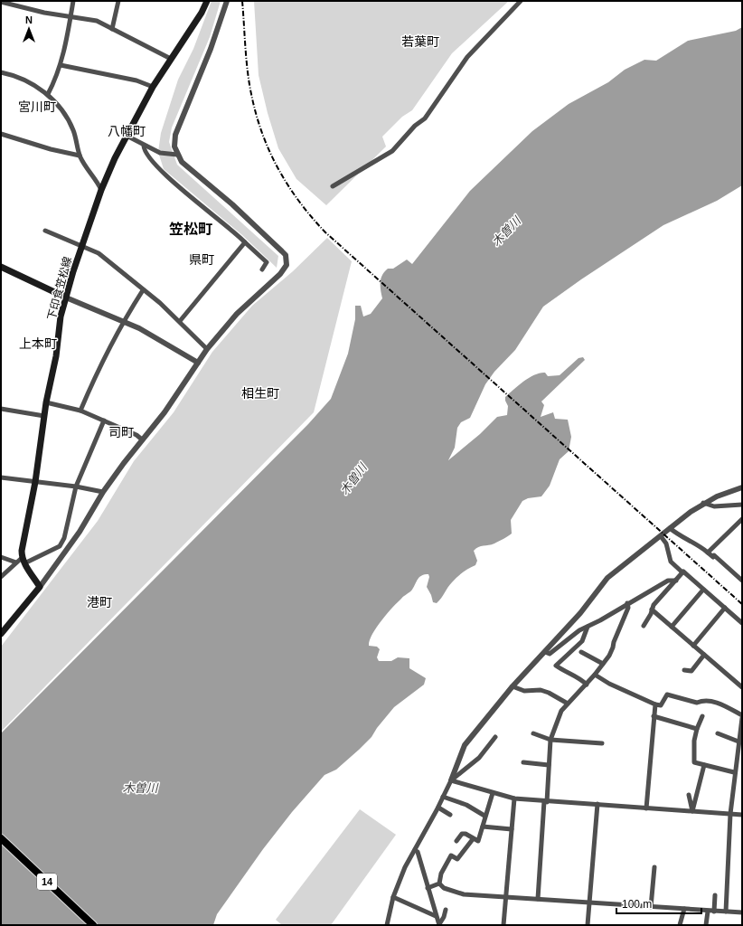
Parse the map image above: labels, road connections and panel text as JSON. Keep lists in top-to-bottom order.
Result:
{
  "streets": {
    "main road": ["下印食笠松線", "14"]
  },
  "districts": [
    "若葉町",
    "宮川町",
    "八幡町",
    "笠松町",
    "県町",
    "上本町",
    "相生町",
    "司町",
    "港町"
  ],
  "water": ["木曽川"],
  "scale_bar": "100 m",
  "north": "top"
}
